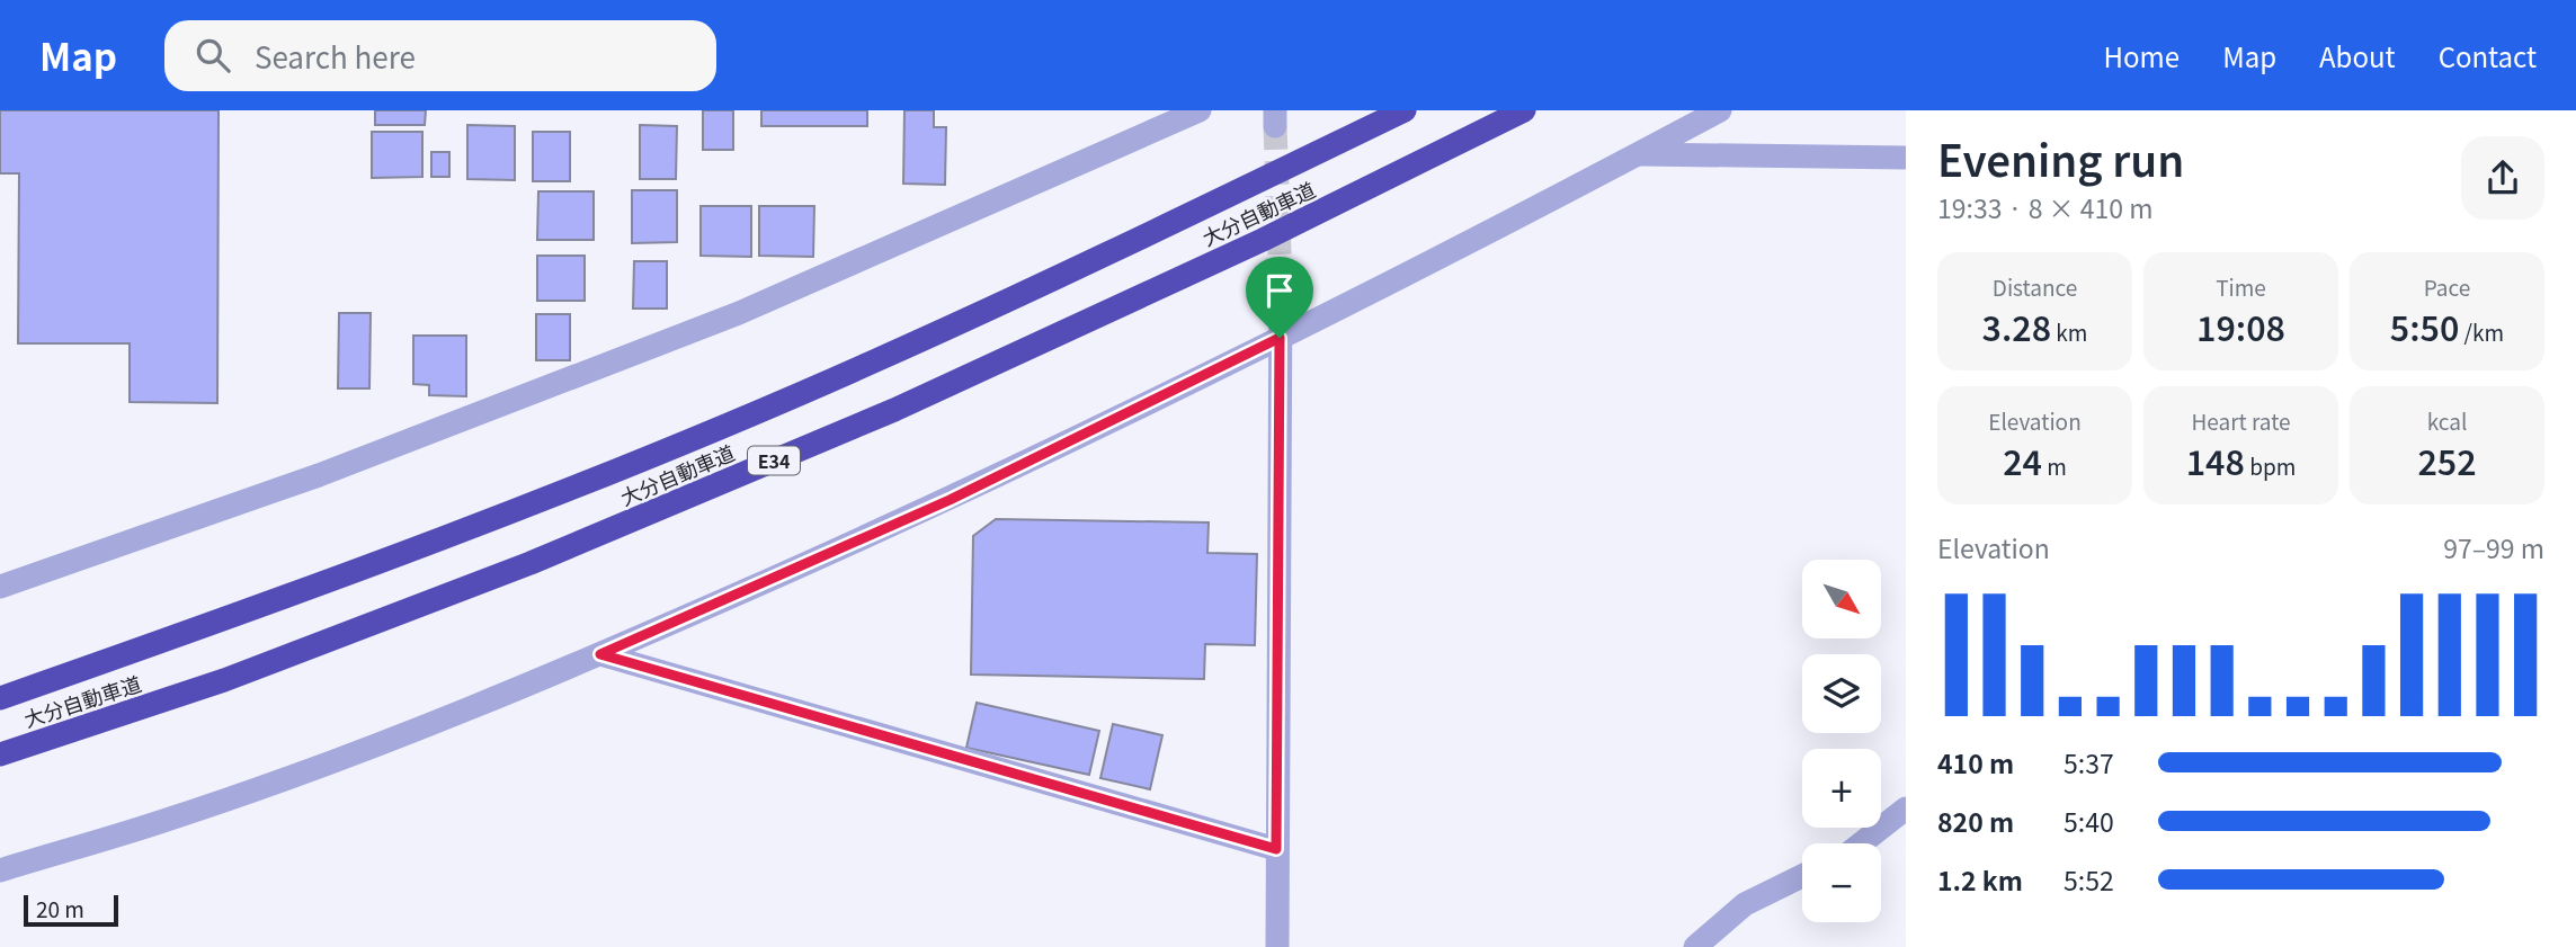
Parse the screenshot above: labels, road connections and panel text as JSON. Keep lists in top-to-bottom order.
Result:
{
  "streets": {
    "highway": ["大分自動車道", "E34"]
  },
  "scale_bar": "20 m",
  "north": "bottom right",
  "page": {
    "header": "Map",
    "search": "Search here",
    "nav": [
      "Home",
      "Map",
      "About",
      "Contact"
    ],
    "heading": ["Evening run", "19:33 · 8 × 410 m"],
    "stats": [
      ["Distance", "3.28 km"],
      ["Time", "19:08"],
      ["Pace", "5:50 /km"],
      ["Elevation", "24 m"],
      ["Heart rate", "148 bpm"],
      ["kcal", "252"]
    ],
    "chart": ["Elevation", "97–99 m"],
    "map_buttons": ["+", "−"],
    "list": [
      {
        "name": "410 m",
        "note": "5:37"
      },
      {
        "name": "820 m",
        "note": "5:40"
      },
      {
        "name": "1.2 km",
        "note": "5:52"
      }
    ],
    "scale": "20 m"
  }
}
